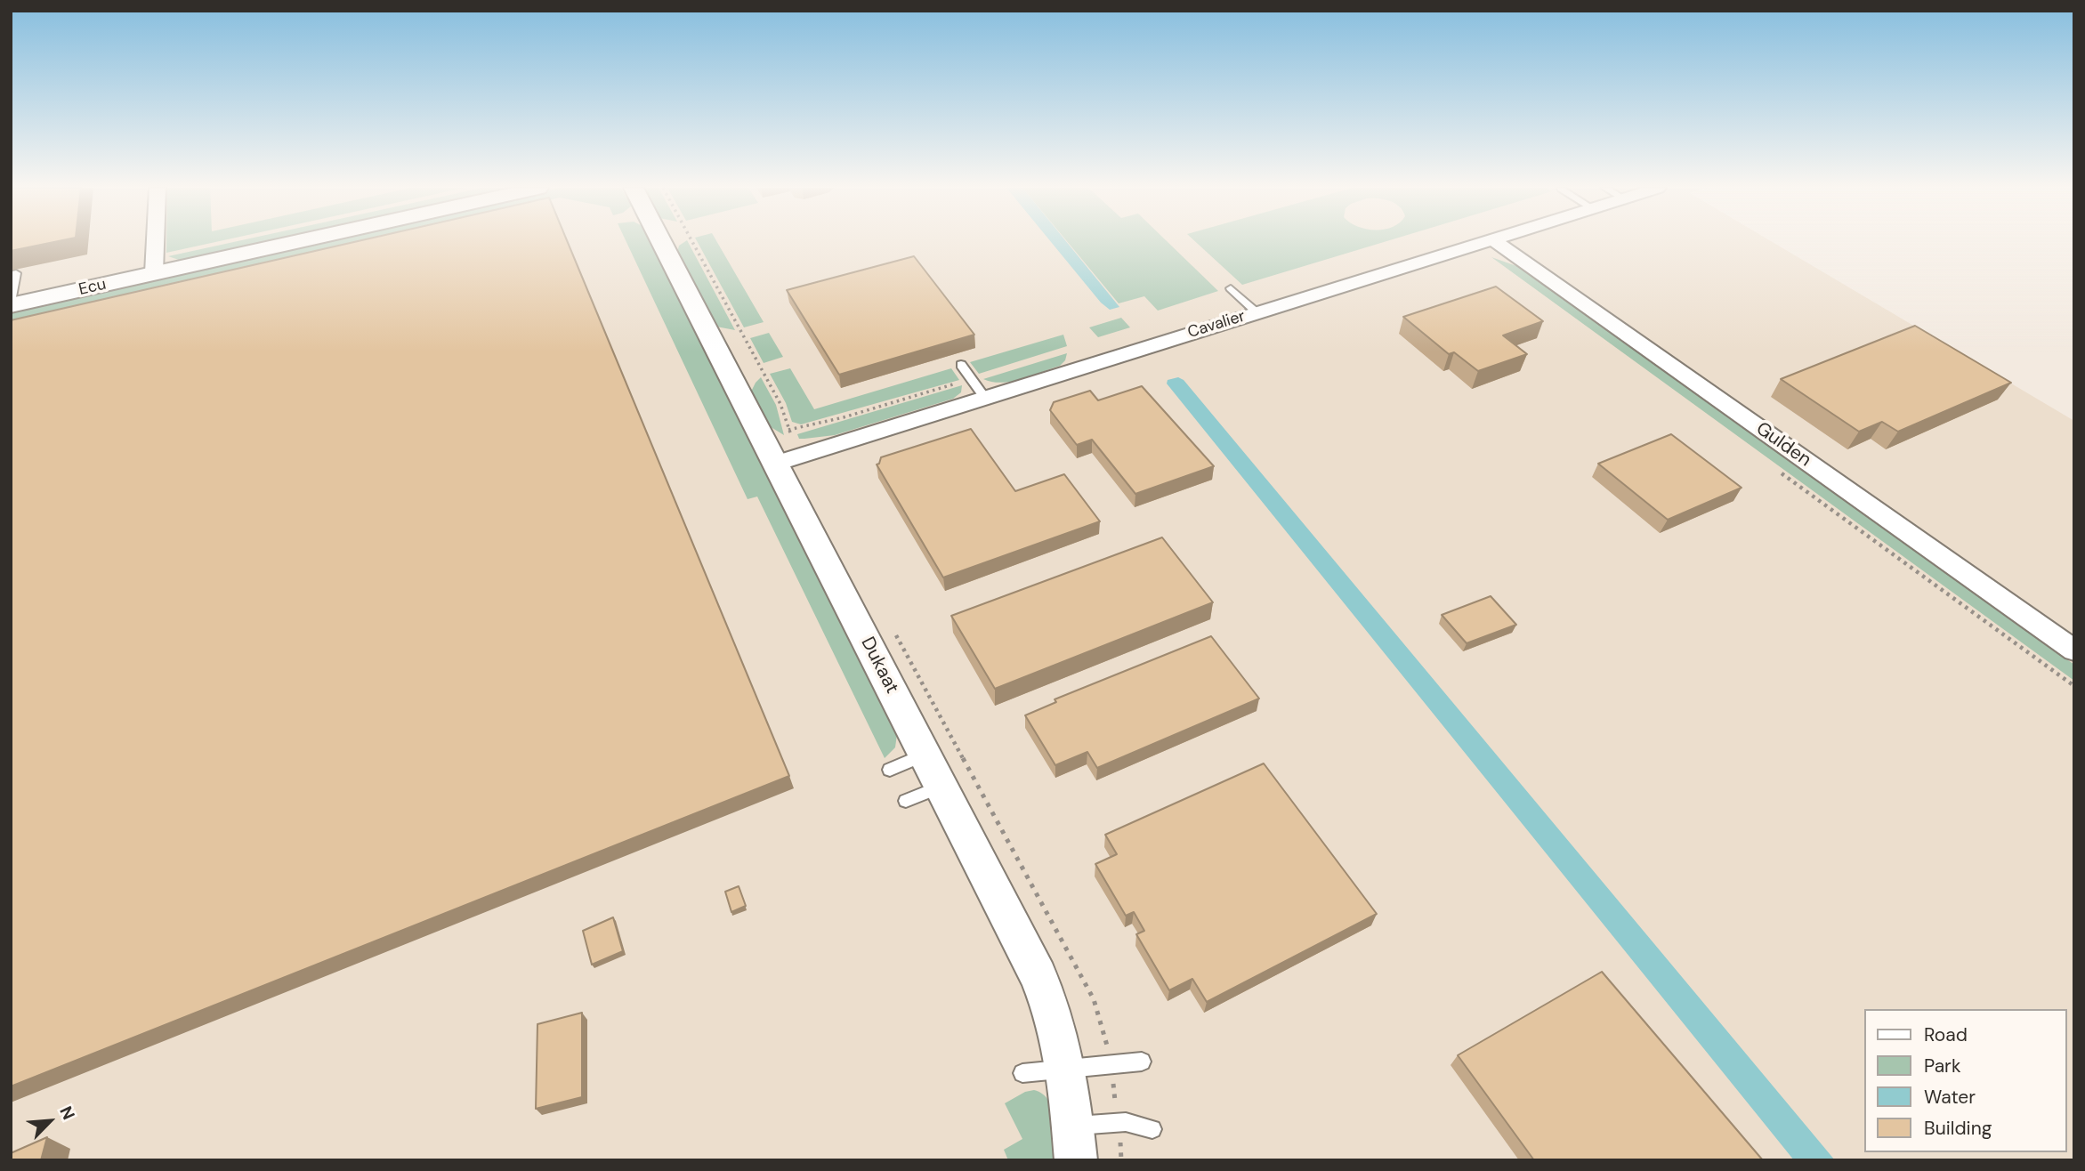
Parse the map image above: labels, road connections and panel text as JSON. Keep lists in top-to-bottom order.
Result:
{
  "streets": {
    "street": [
      "Ecu",
      "Cavalier",
      "Gulden",
      "Dukaat"
    ]
  },
  "crossings": [
    ["Cavalier", "Dukaat"]
  ],
  "legend": [
    "Road",
    "Park",
    "Water",
    "Building"
  ],
  "north": "top right"
}
